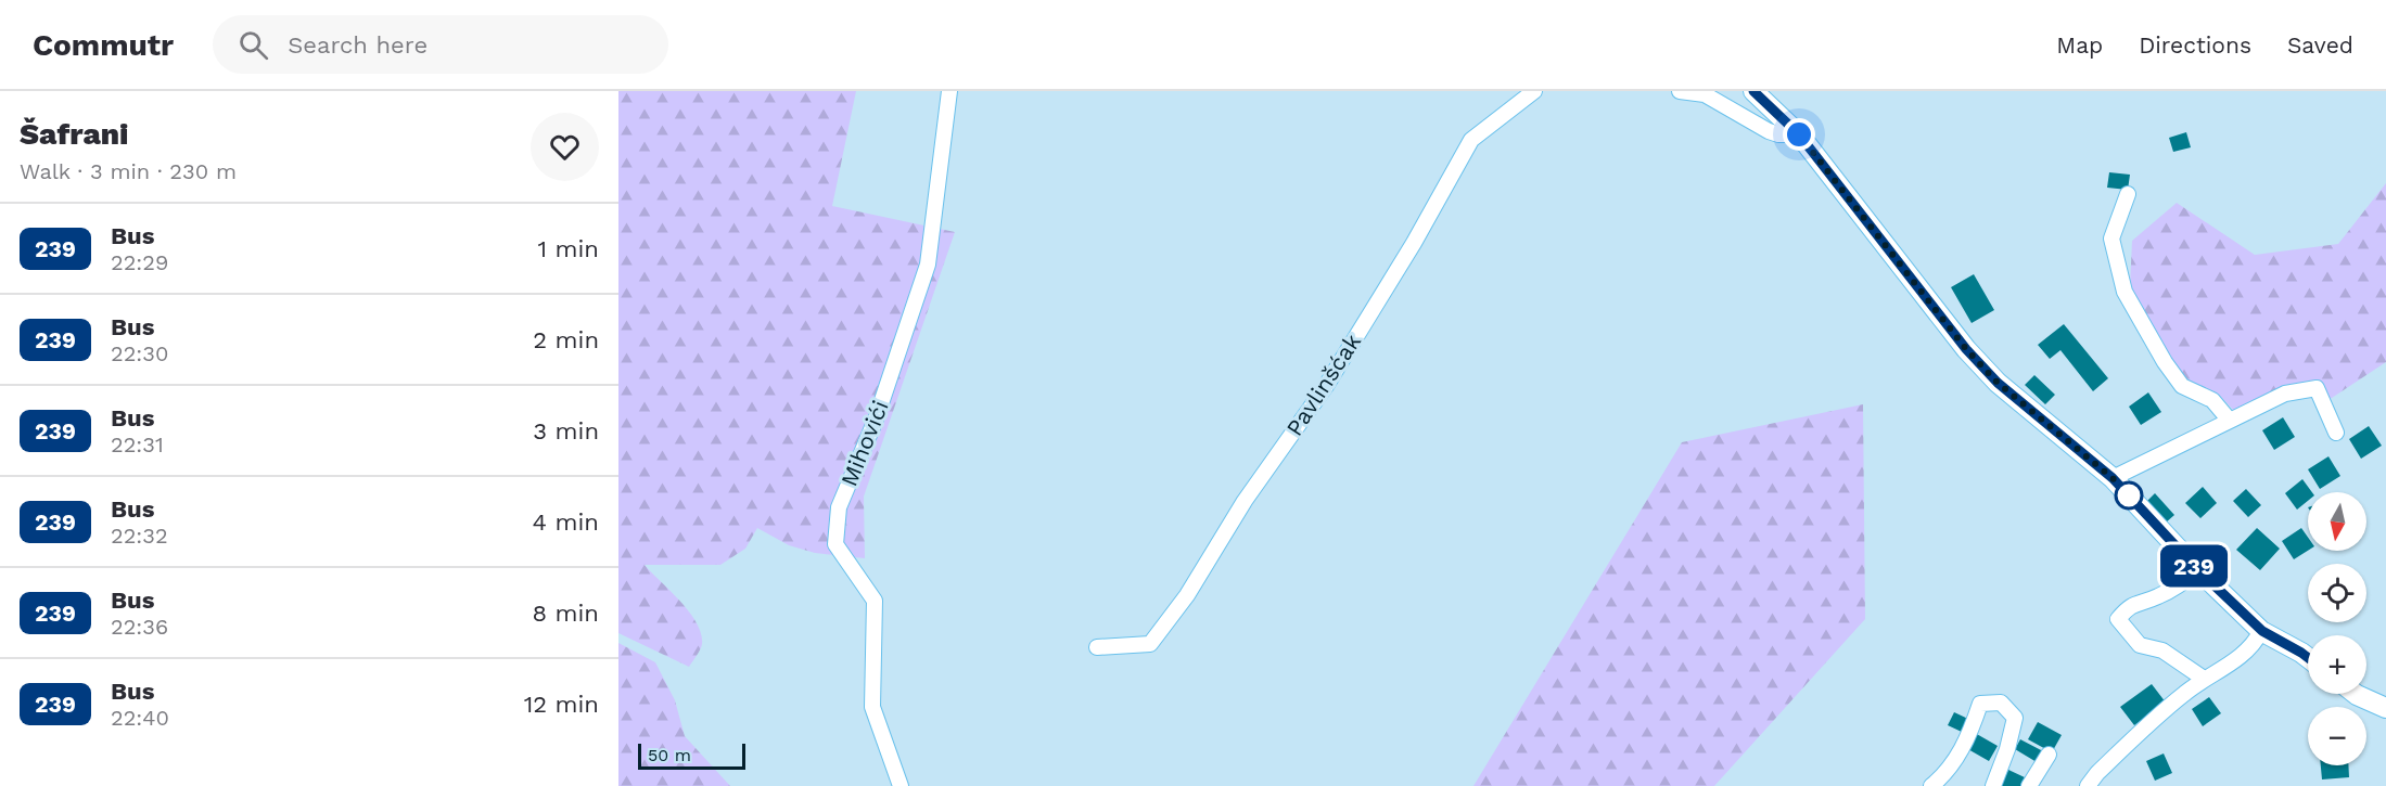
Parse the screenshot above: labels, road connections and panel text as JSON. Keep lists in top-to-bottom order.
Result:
{
  "streets": {
    "street": ["Pavlinšćak", "Mihovići"]
  },
  "lines": ["bus line 239"],
  "scale_bar": "50 m",
  "north": "bottom",
  "page": {
    "header": "Commutr",
    "search": "Search here",
    "nav": ["Map", "Directions", "Saved"],
    "heading": ["Šafrani", "Walk · 3 min · 230 m"],
    "on_map": "239",
    "list": [
      {
        "mark": "239",
        "name": "Bus",
        "note": "22:29",
        "value": "1 min"
      },
      {
        "mark": "239",
        "name": "Bus",
        "note": "22:30",
        "value": "2 min"
      },
      {
        "mark": "239",
        "name": "Bus",
        "note": "22:31",
        "value": "3 min"
      },
      {
        "mark": "239",
        "name": "Bus",
        "note": "22:32",
        "value": "4 min"
      },
      {
        "mark": "239",
        "name": "Bus",
        "note": "22:36",
        "value": "8 min"
      },
      {
        "mark": "239",
        "name": "Bus",
        "note": "22:40",
        "value": "12 min"
      }
    ],
    "map_buttons": ["+", "−"],
    "scale": "50 m"
  }
}
